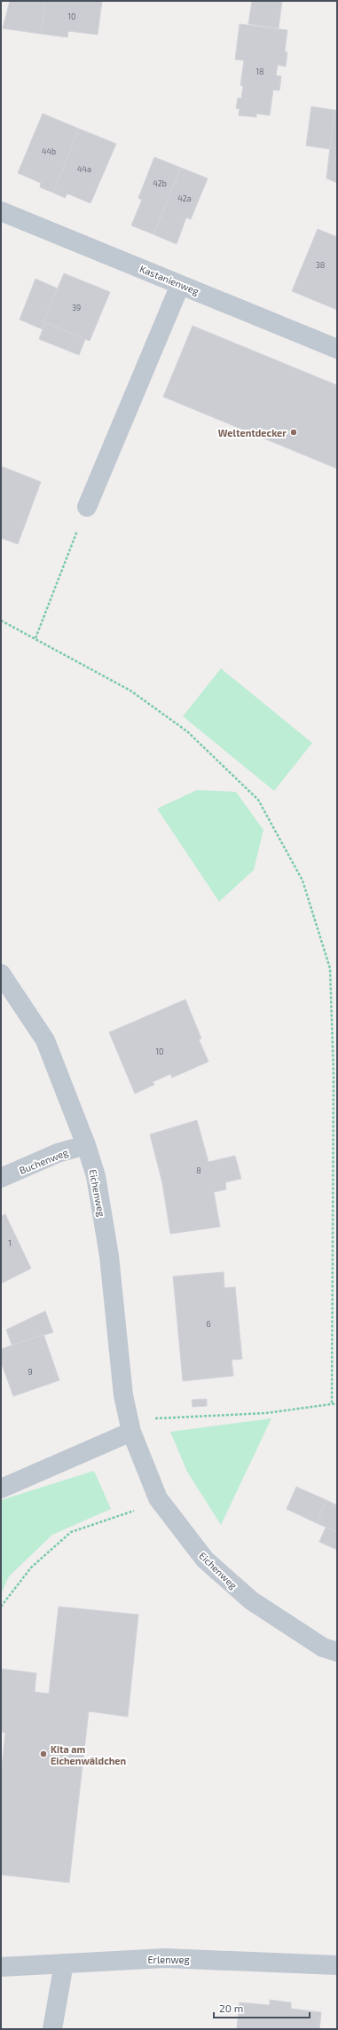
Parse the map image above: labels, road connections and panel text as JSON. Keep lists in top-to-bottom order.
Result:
{
  "streets": {
    "street": [
      "Kastanienweg",
      "Buchenweg",
      "Eichenweg",
      "Erlenweg"
    ]
  },
  "crossings": [
    ["Buchenweg", "Eichenweg"]
  ],
  "places": ["Weltentdecker", "Kita am Eichenwäldchen"],
  "house_numbers": [
    "10",
    "18",
    "44b",
    "44a",
    "42b",
    "42a",
    "38",
    "39",
    "10",
    "8",
    "1",
    "6",
    "9"
  ],
  "scale_bar": "20 m"
}
